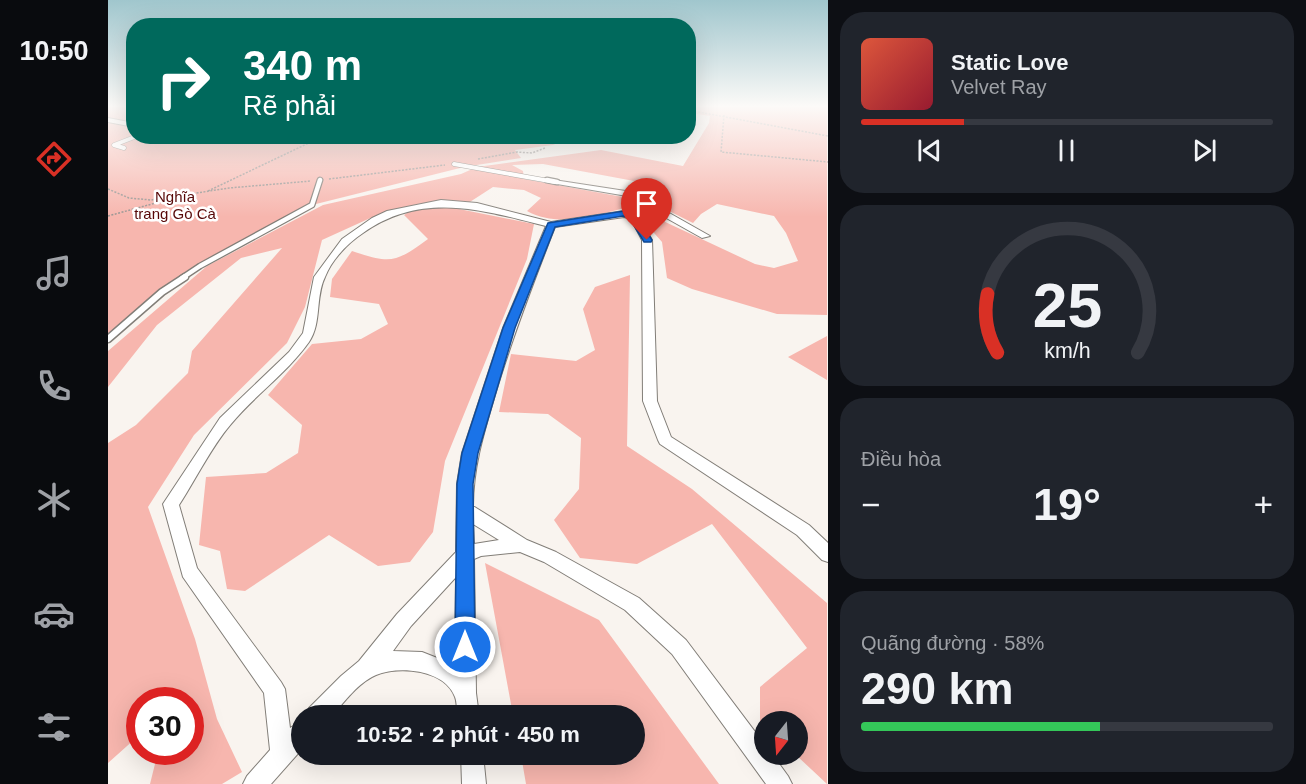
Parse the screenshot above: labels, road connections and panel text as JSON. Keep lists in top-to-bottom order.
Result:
{
  "parks": ["Nghĩa trang Gò Cà"],
  "north": "bottom",
  "page": {
    "tabs": "10:50",
    "turn": ["340 m", "Rẽ phải"],
    "song": ["Static Love", "Velvet Ray"],
    "tile": [
      "Điều hòa",
      ["Quãng đường · 58%", "290 km"]
    ],
    "heat": ["−", "19°", "+"],
    "limit": "30",
    "trip": "10:52 · 2 phút · 450 m",
    "gauge": ["25", "km/h"]
  }
}
